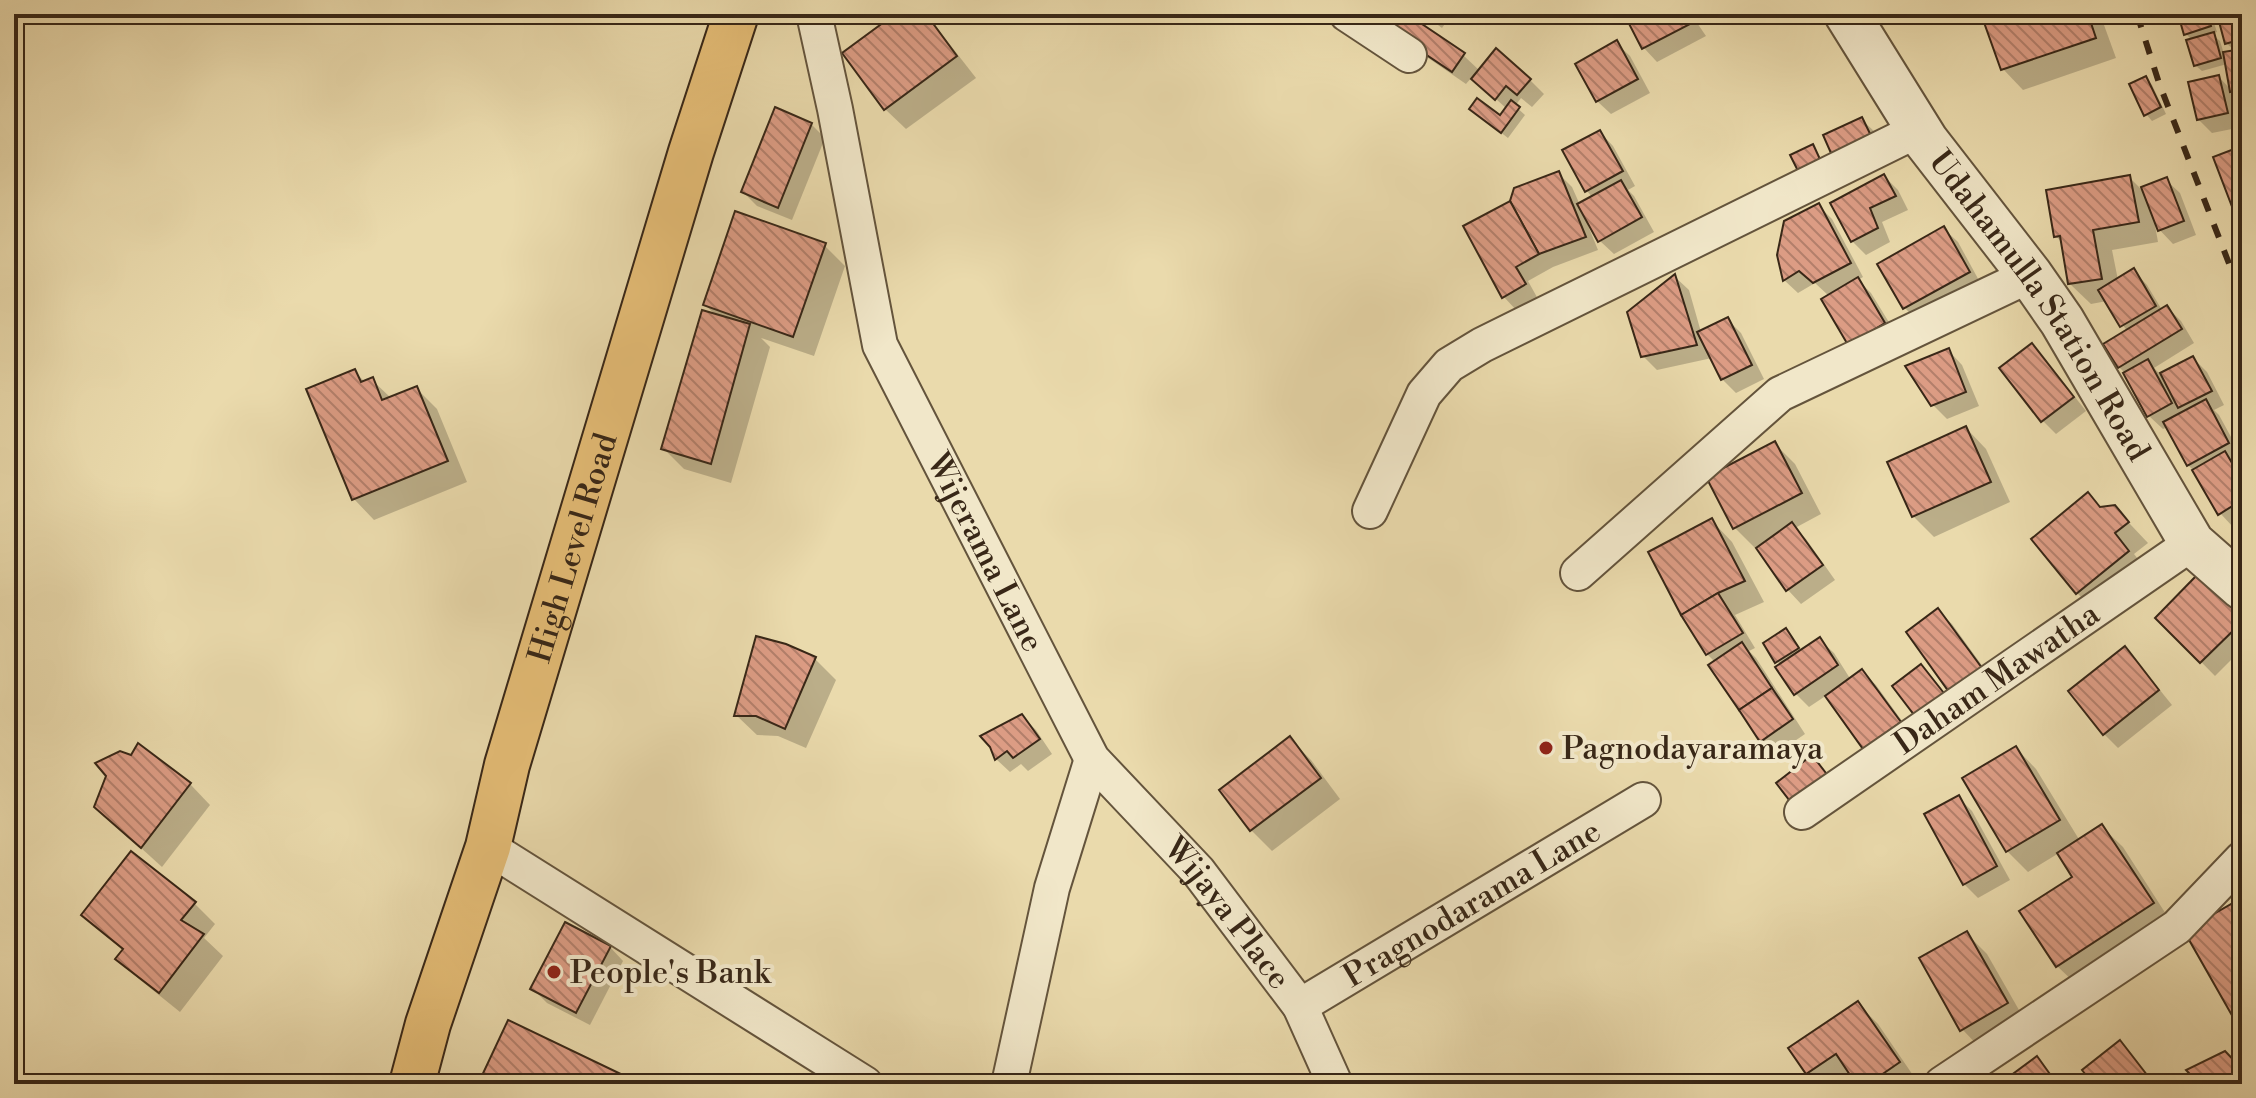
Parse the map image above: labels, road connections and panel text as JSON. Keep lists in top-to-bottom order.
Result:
{
  "streets": {
    "highway": ["High Level Road"],
    "street": [
      "Udahamulla Station Road",
      "Wijerama Lane",
      "Daham Mawatha",
      "Pragnodarama Lane",
      "Wijaya Place"
    ]
  },
  "crossings": [
    ["Udahamulla Station Road", "Daham Mawatha"],
    ["Wijerama Lane", "Wijaya Place"],
    ["Pragnodarama Lane", "Wijaya Place"]
  ],
  "places": ["Pagnodayaramaya", "People's Bank"]
}
